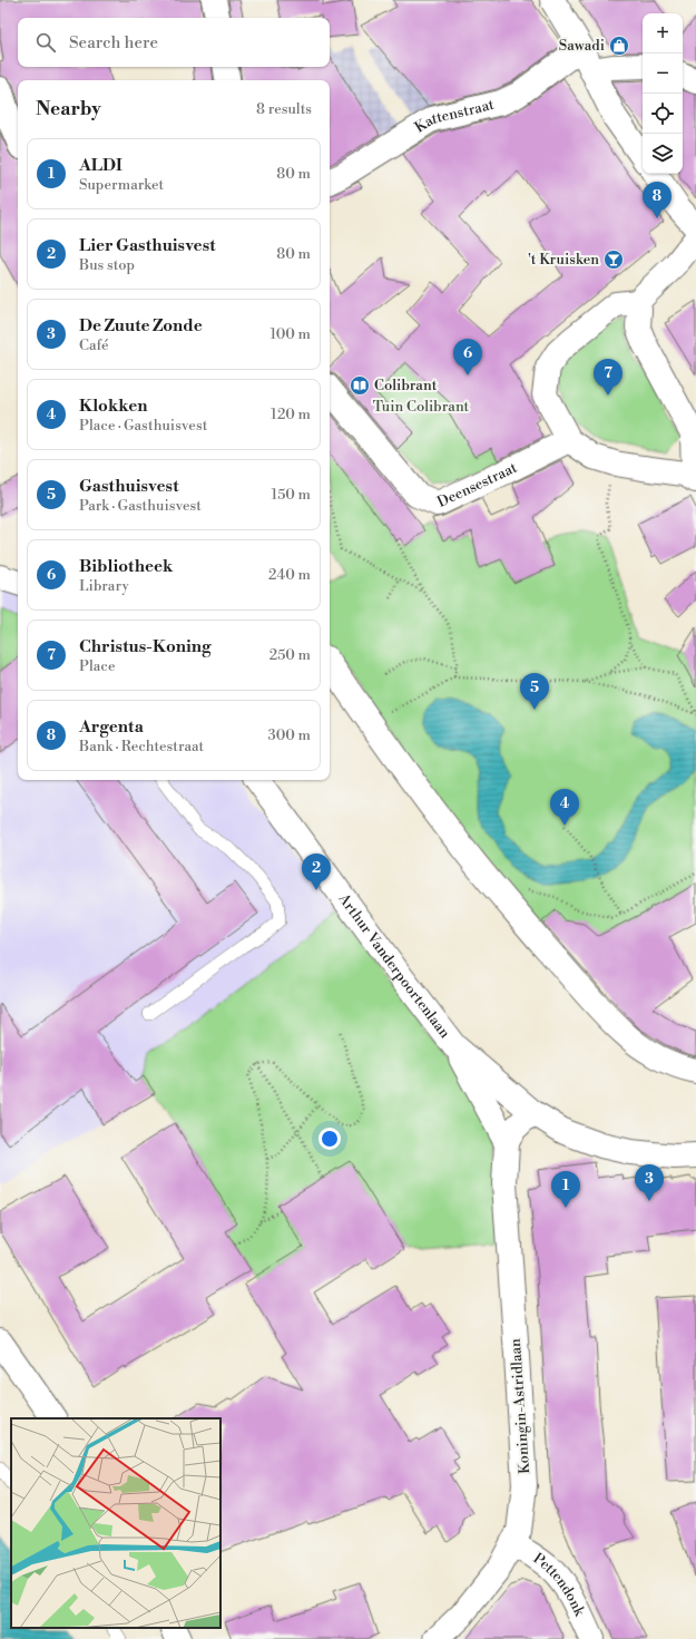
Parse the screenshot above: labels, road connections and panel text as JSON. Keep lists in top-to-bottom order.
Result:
{
  "streets": {
    "street": [
      "Kattenstraat",
      "Deensestraat",
      "Arthur Vanderpoortenlaan",
      "Koningin-Astridlaan",
      "Pettendonk"
    ]
  },
  "crossings": [
    ["Arthur Vanderpoortenlaan", "Koningin-Astridlaan"],
    ["Koningin-Astridlaan", "Pettendonk"]
  ],
  "parks": ["Tuin Colibrant"],
  "places": {
    "shop": ["Sawadi"],
    "bar": ["'t Kruisken"],
    "library": ["Colibrant"]
  },
  "page": {
    "map_buttons": ["+", "−"],
    "search": "Search here",
    "heading": ["Nearby", "8 results"],
    "list": [
      {
        "mark": "1",
        "name": "ALDI",
        "note": "Supermarket",
        "value": "80 m"
      },
      {
        "mark": "2",
        "name": "Lier Gasthuisvest",
        "note": "Bus stop",
        "value": "80 m"
      },
      {
        "mark": "3",
        "name": "De Zuute Zonde",
        "note": "Café",
        "value": "100 m"
      },
      {
        "mark": "4",
        "name": "Klokken",
        "note": "Place · Gasthuisvest",
        "value": "120 m"
      },
      {
        "mark": "5",
        "name": "Gasthuisvest",
        "note": "Park · Gasthuisvest",
        "value": "150 m"
      },
      {
        "mark": "6",
        "name": "Bibliotheek",
        "note": "Library",
        "value": "240 m"
      },
      {
        "mark": "7",
        "name": "Christus-Koning",
        "note": "Place",
        "value": "250 m"
      },
      {
        "mark": "8",
        "name": "Argenta",
        "note": "Bank · Rechtestraat",
        "value": "300 m"
      }
    ],
    "pins": [
      "8",
      "6",
      "7",
      "5",
      "4",
      "2",
      "3",
      "1"
    ]
  }
}
